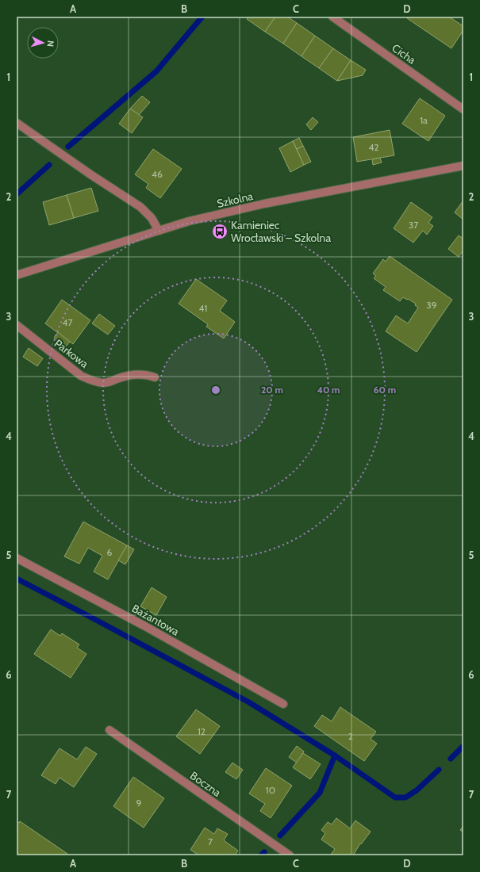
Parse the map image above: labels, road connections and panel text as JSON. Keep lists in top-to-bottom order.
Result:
{
  "streets": {
    "street": [
      "Cicha",
      "Szkolna",
      "Parkowa",
      "Bażantowa",
      "Boczna"
    ]
  },
  "places": {
    "bus stop": ["Kamieniec Wrocławski – Szkolna"]
  },
  "house_numbers": [
    "1a",
    "42",
    "46",
    "37",
    "39",
    "41",
    "47",
    "6",
    "12",
    "2",
    "10",
    "9",
    "7"
  ],
  "north": "right",
  "grid": {
    "columns": [
      "A",
      "B",
      "C",
      "D"
    ],
    "rows": [
      "1",
      "2",
      "3",
      "4",
      "5",
      "6",
      "7"
    ]
  },
  "rings": ["20 m", "40 m", "60 m"]
}
